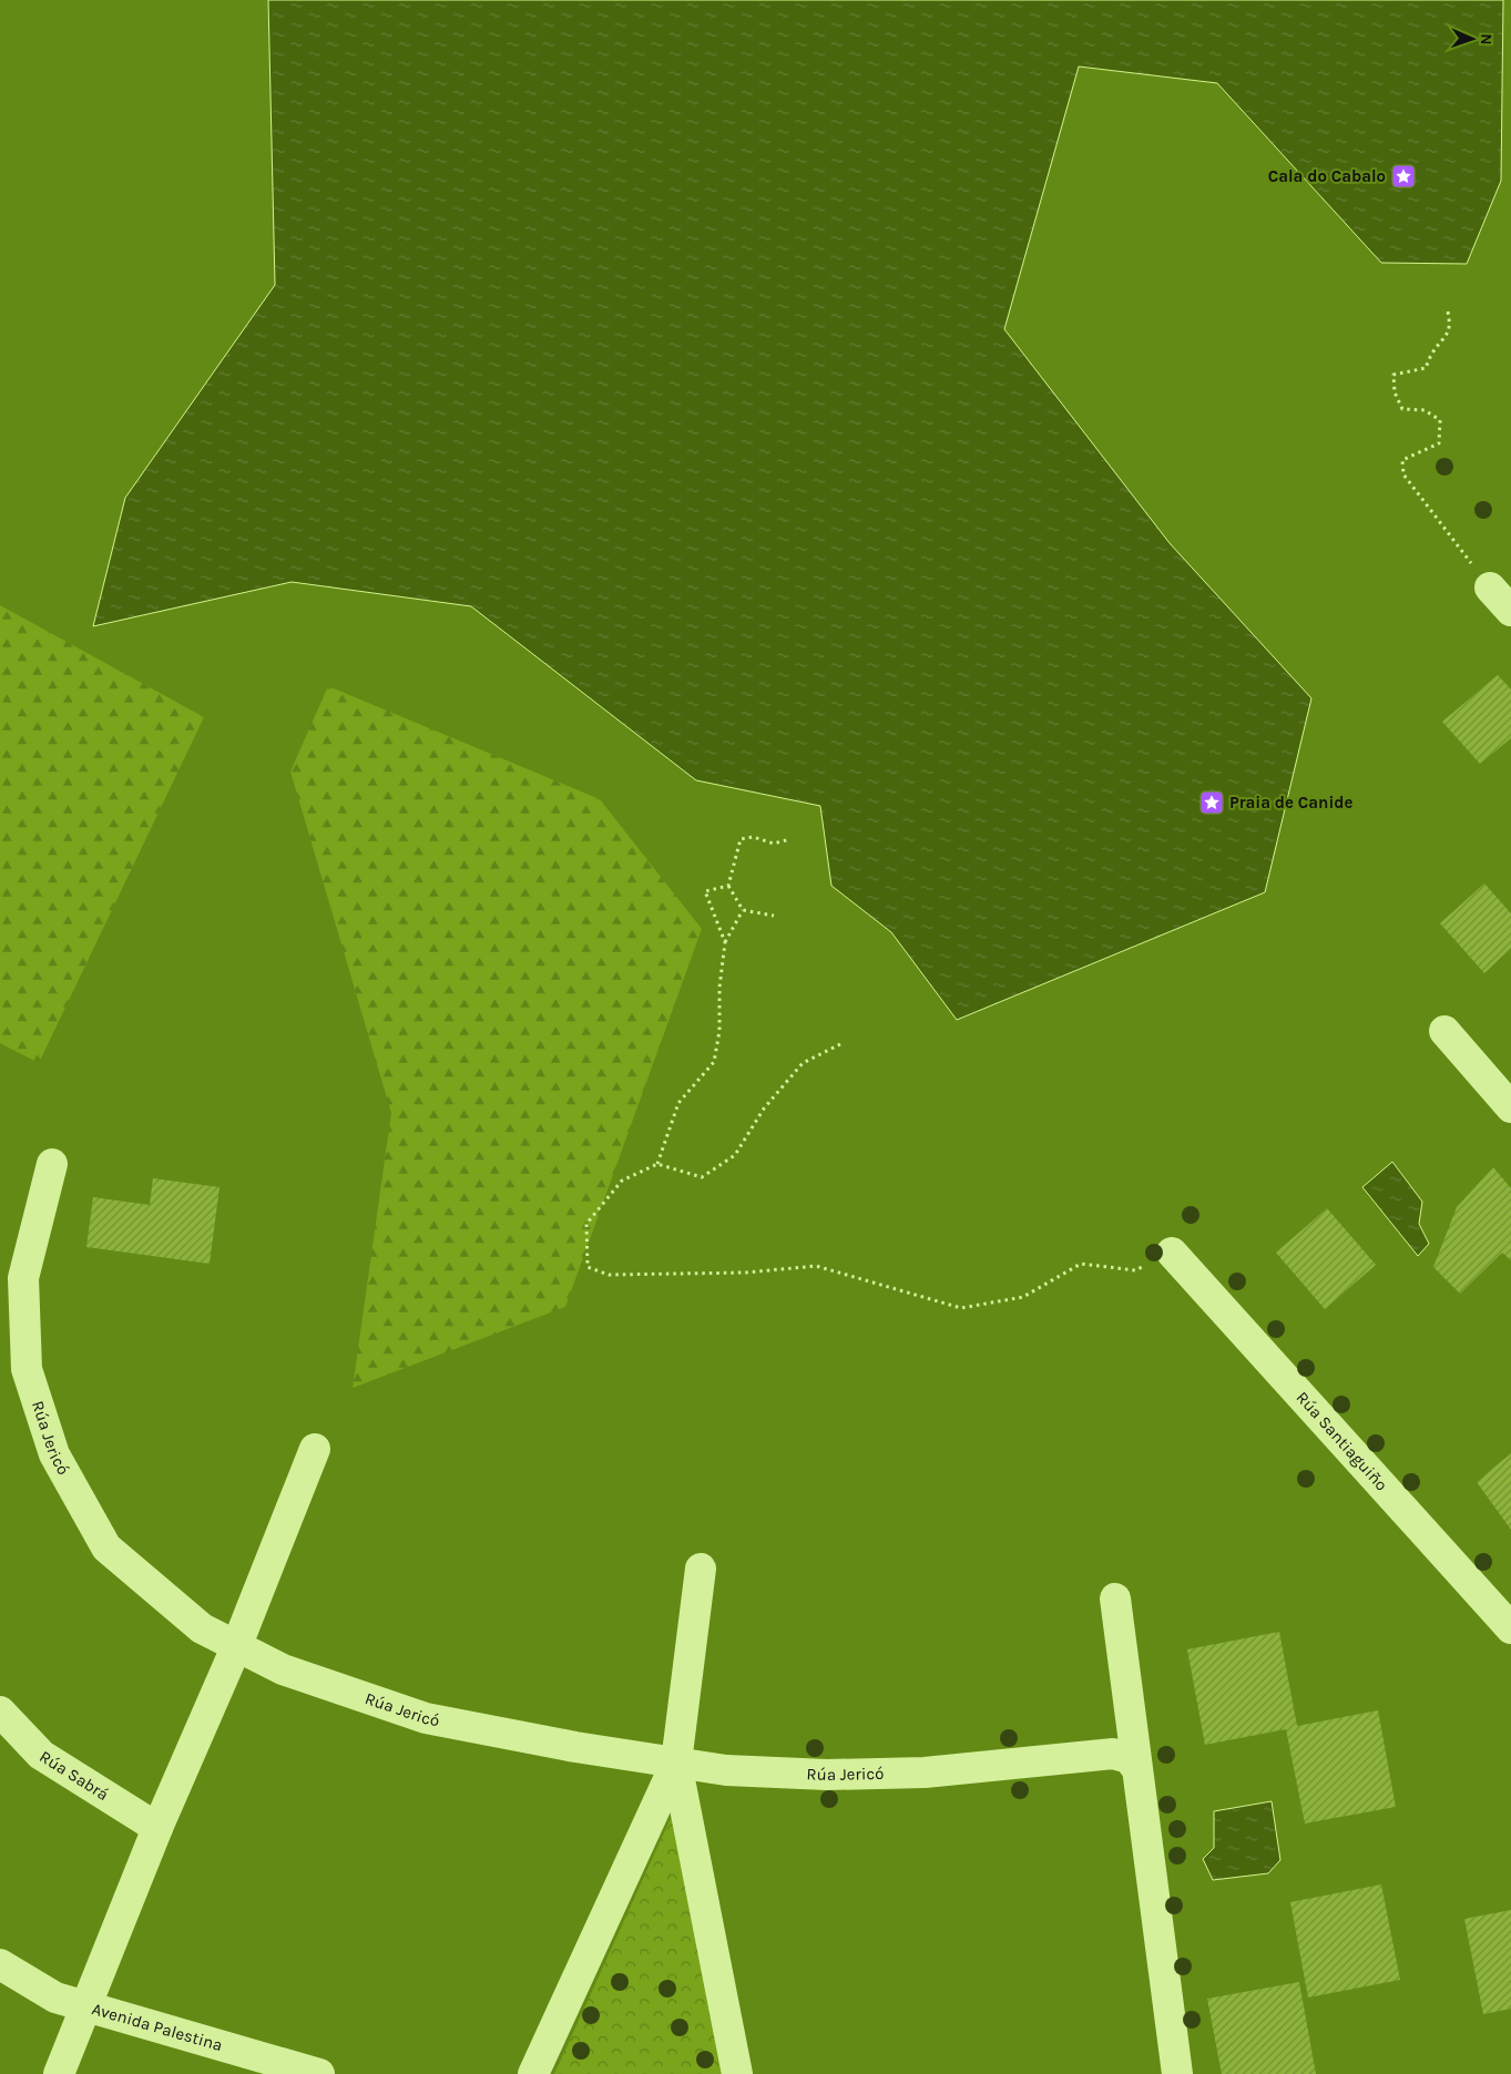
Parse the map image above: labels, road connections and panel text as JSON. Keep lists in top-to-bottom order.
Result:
{
  "streets": {
    "street": [
      "Rúa Jericó",
      "Rúa Santiaguiño",
      "Rúa Sabrá",
      "Avenida Palestina"
    ]
  },
  "places": {
    "place": ["Cala do Cabalo", "Praia de Canide"]
  },
  "north": "right"
}
